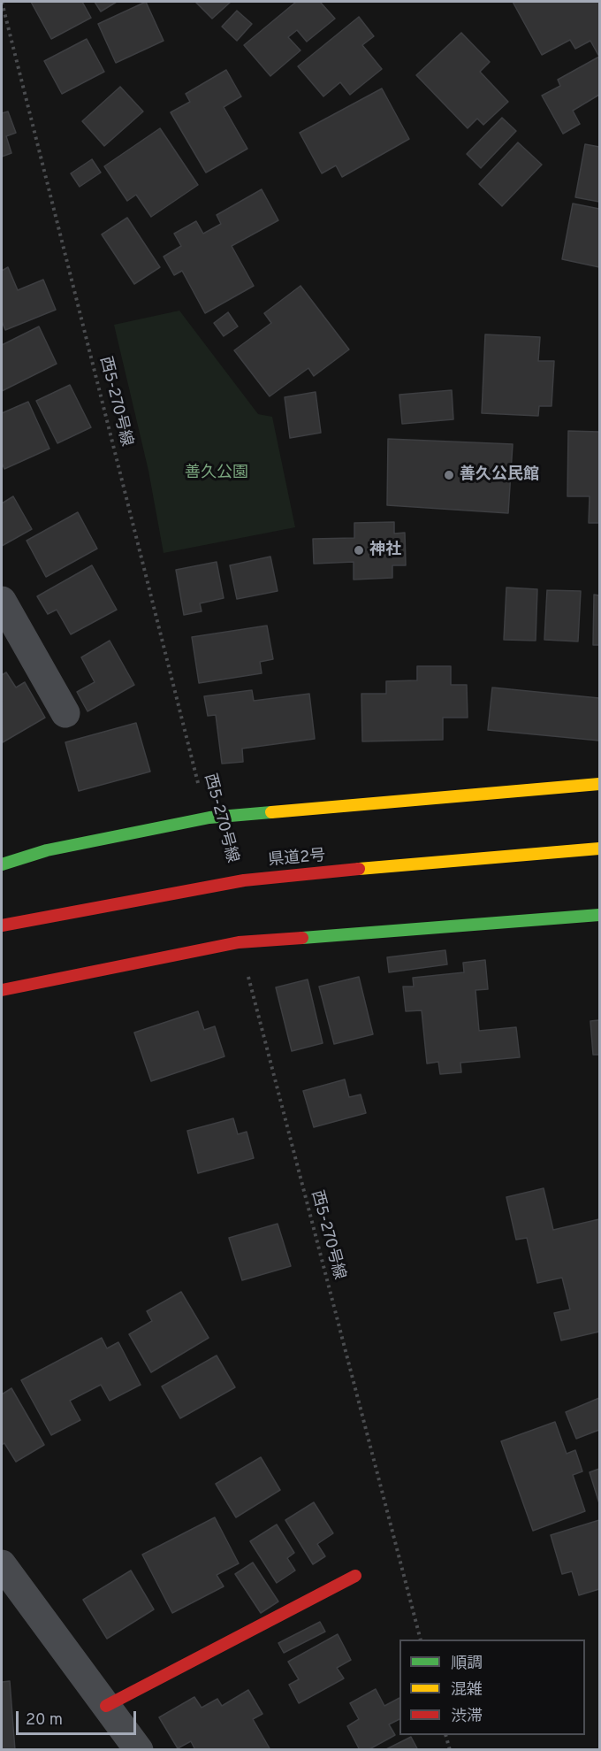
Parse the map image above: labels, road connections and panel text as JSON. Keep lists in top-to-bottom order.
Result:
{
  "streets": {
    "street": ["県道2号"],
    "path": ["西5-270号線"]
  },
  "parks": ["善久公園"],
  "places": ["善久公民館", "神社"],
  "legend": ["順調", "混雑", "渋滞"],
  "scale_bar": "20 m"
}
